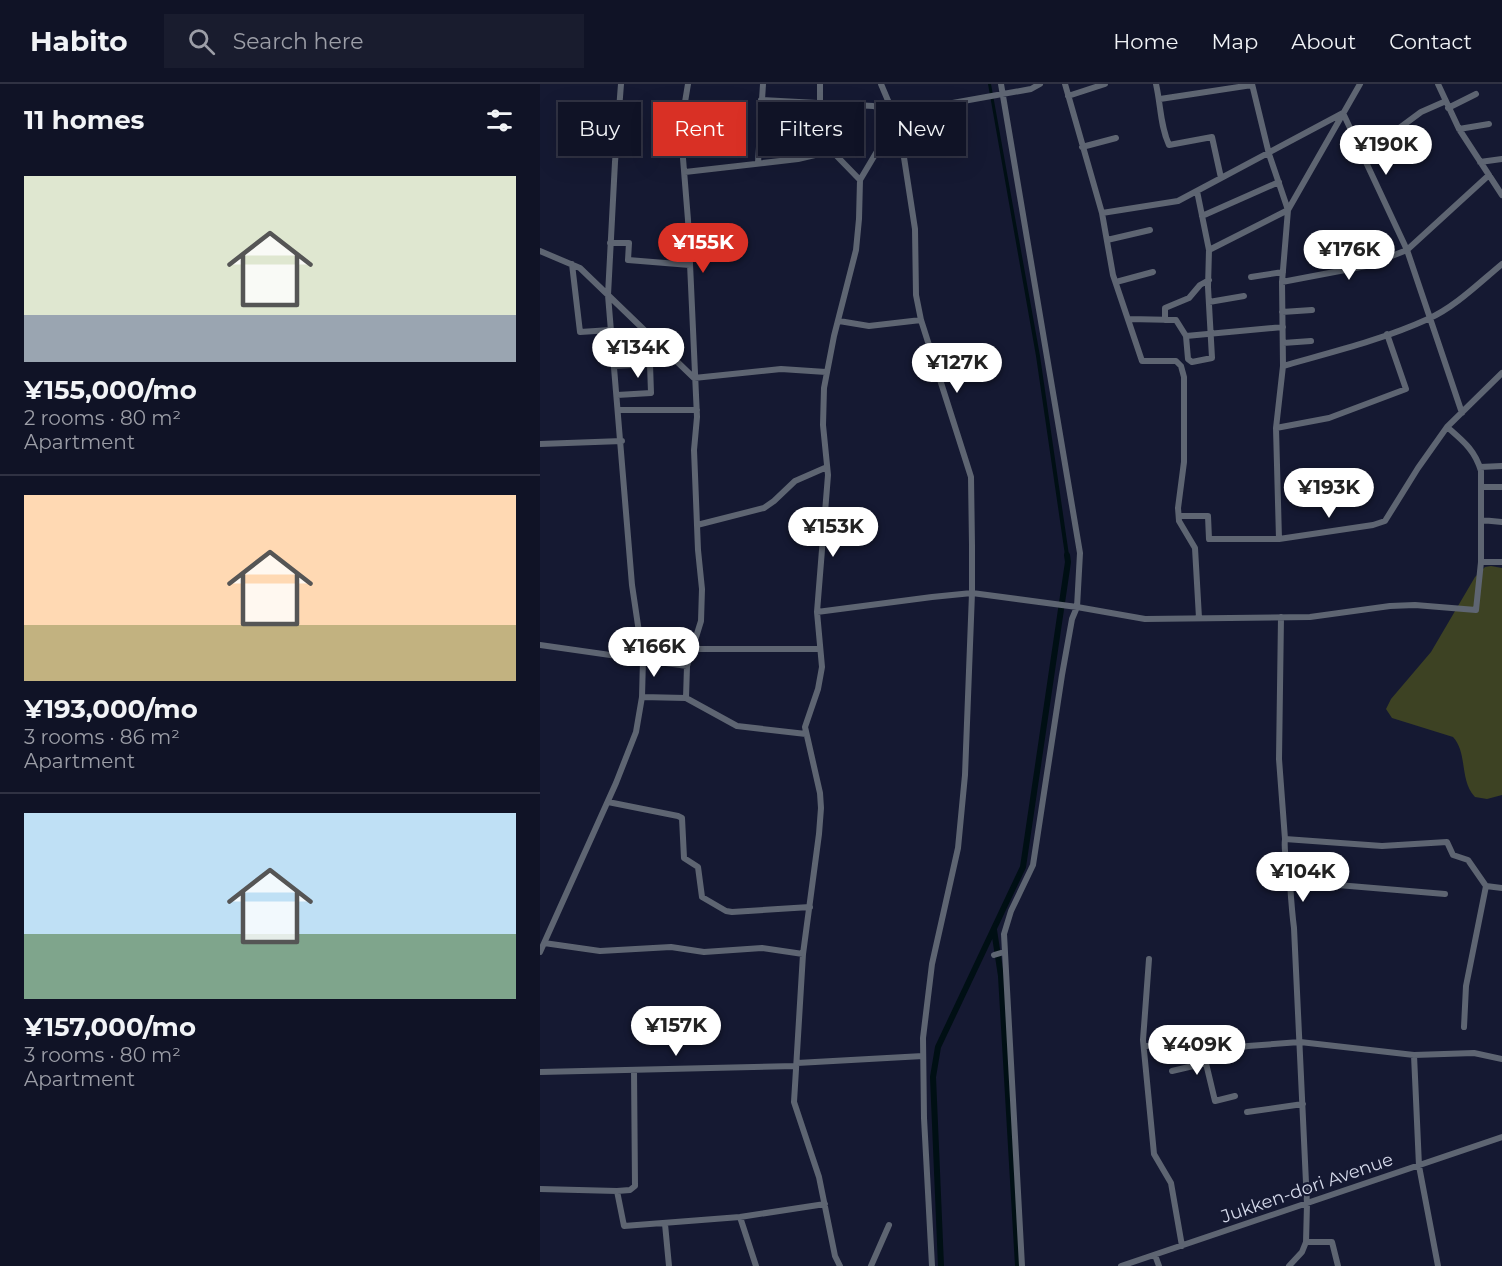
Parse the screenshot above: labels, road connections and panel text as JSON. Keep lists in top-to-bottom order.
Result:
{
  "streets": {
    "street": ["Jukken-dori Avenue"]
  },
  "page": {
    "header": "Habito",
    "search": "Search here",
    "nav": [
      "Home",
      "Map",
      "About",
      "Contact"
    ],
    "heading": "11 homes",
    "chip": [
      "Buy",
      "Rent",
      "Filters",
      "New"
    ],
    "price": [
      "¥190K",
      "¥155K",
      "¥176K",
      "¥134K",
      "¥127K",
      "¥193K",
      "¥153K",
      "¥166K",
      "¥104K",
      "¥157K",
      "¥409K"
    ],
    "list": [
      {
        "name": "¥155,000/mo",
        "note": "2 rooms · 80 m² · Apartment"
      },
      {
        "name": "¥193,000/mo",
        "note": "3 rooms · 86 m² · Apartment"
      },
      {
        "name": "¥157,000/mo",
        "note": "3 rooms · 80 m² · Apartment"
      }
    ]
  }
}
